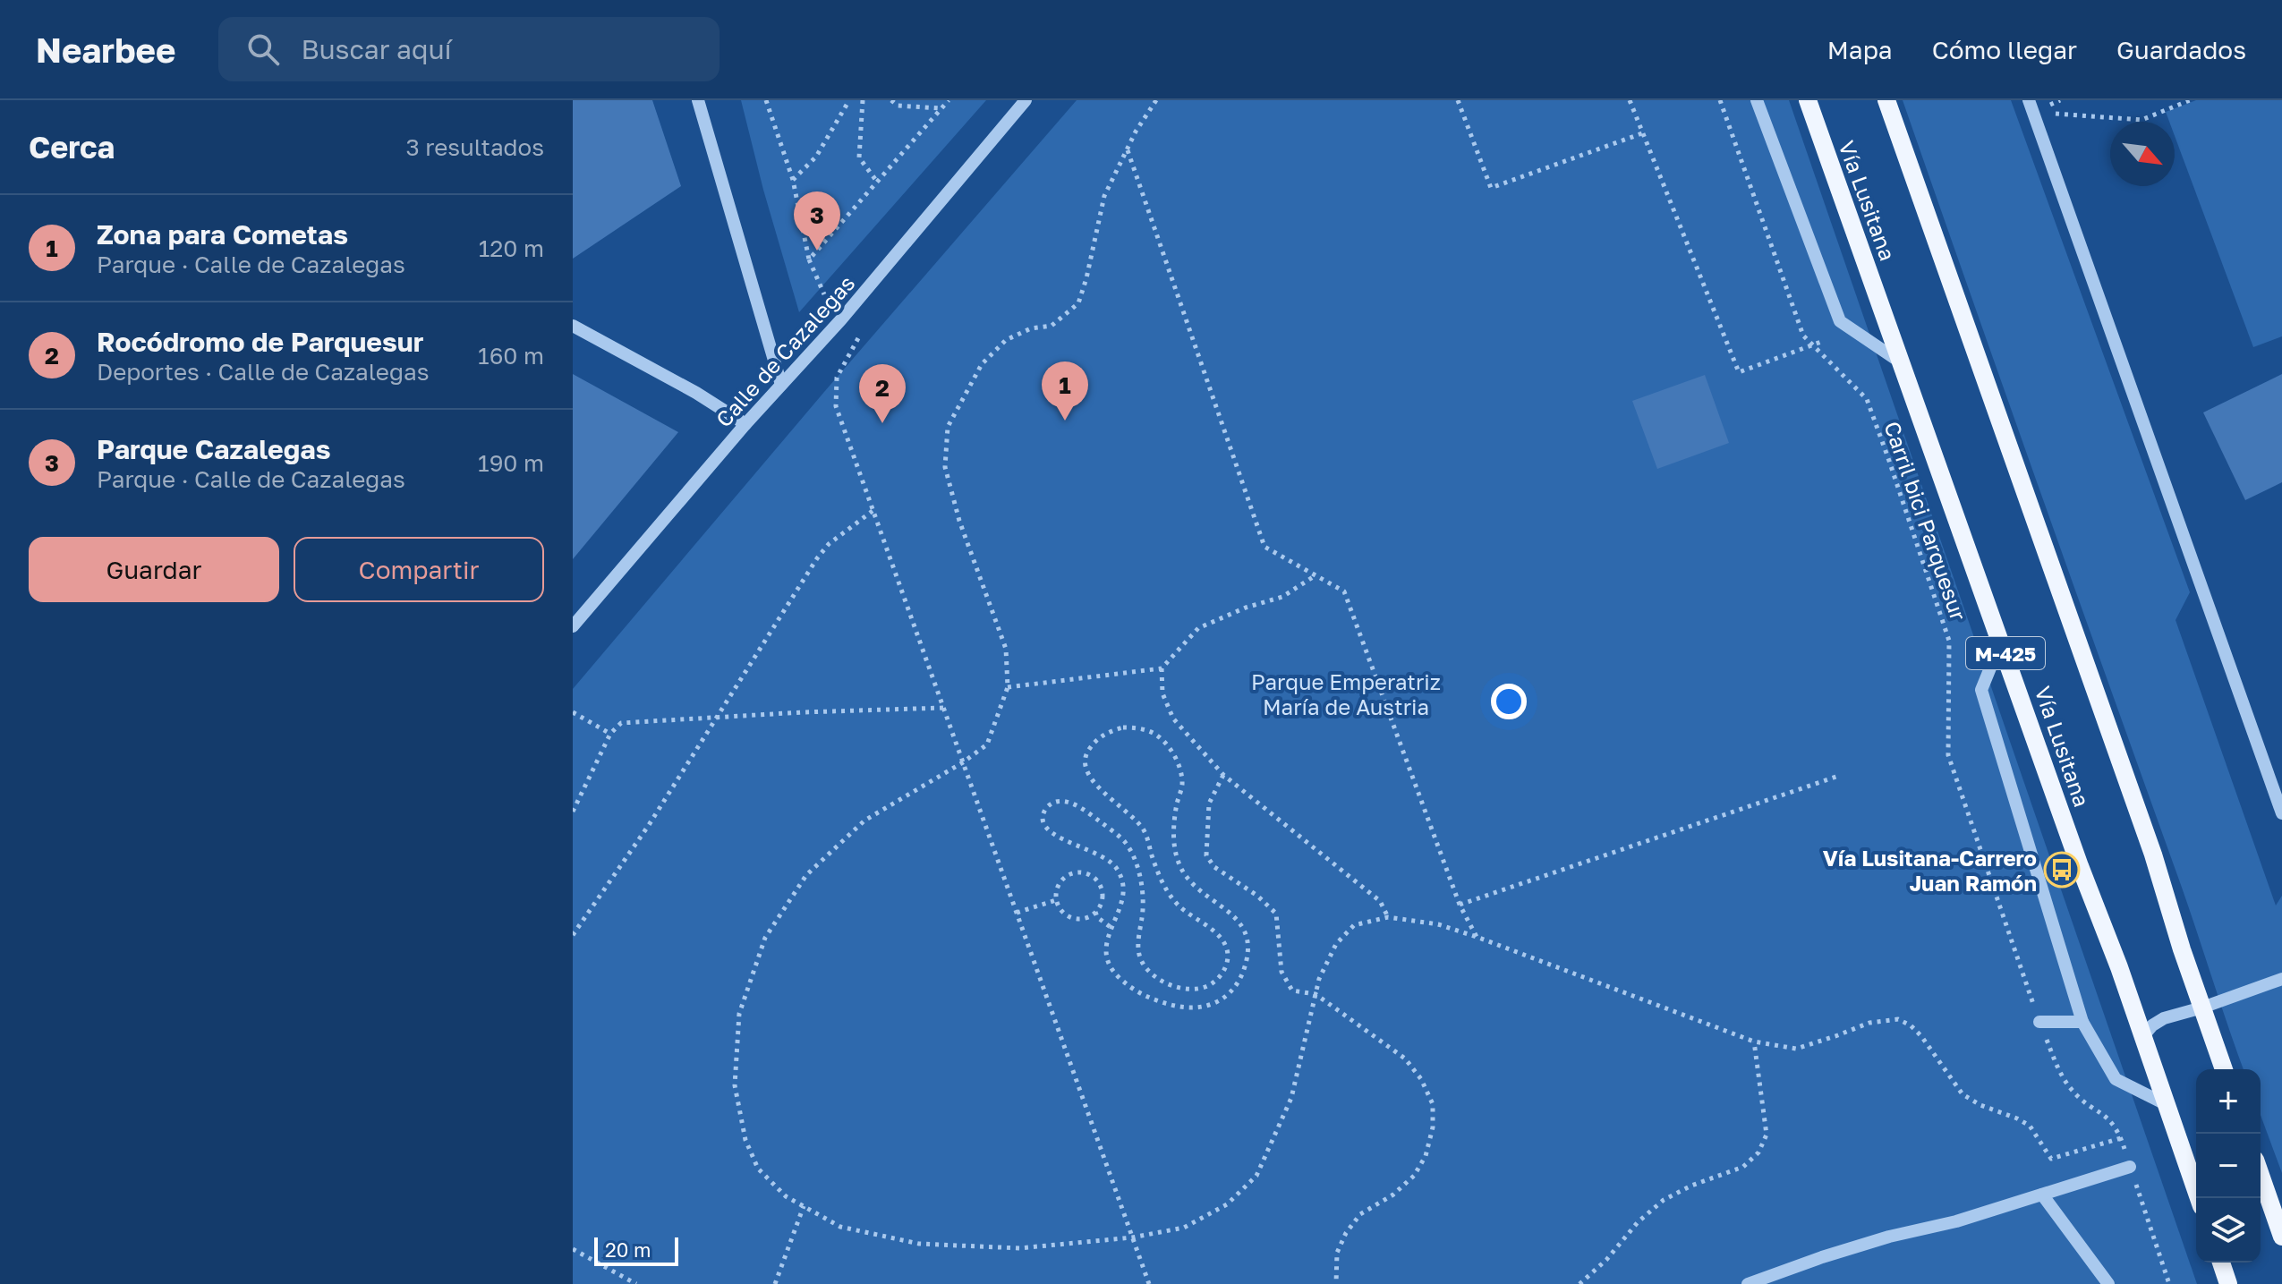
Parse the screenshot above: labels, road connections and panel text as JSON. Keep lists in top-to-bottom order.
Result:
{
  "streets": {
    "main road": ["Vía Lusitana", "M-425"],
    "street": ["Calle de Cazalegas"],
    "path": ["Carril bici Parquesur"]
  },
  "parks": ["Parque Emperatriz María de Austria"],
  "places": {
    "bus stop": ["Vía Lusitana-Carrero Juan Ramón"]
  },
  "scale_bar": "20 m",
  "north": "bottom right",
  "page": {
    "header": "Nearbee",
    "search": "Buscar aquí",
    "nav": ["Mapa", "Cómo llegar", "Guardados"],
    "heading": ["Cerca", "3 resultados"],
    "pins": ["3", "1", "2"],
    "list": [
      {
        "mark": "1",
        "name": "Zona para Cometas",
        "note": "Parque · Calle de Cazalegas",
        "value": "120 m"
      },
      {
        "mark": "2",
        "name": "Rocódromo de Parquesur",
        "note": "Deportes · Calle de Cazalegas",
        "value": "160 m"
      },
      {
        "mark": "3",
        "name": "Parque Cazalegas",
        "note": "Parque · Calle de Cazalegas",
        "value": "190 m"
      }
    ],
    "buttons": ["Guardar", "Compartir"],
    "map_buttons": ["+", "−"],
    "scale": "20 m"
  }
}
